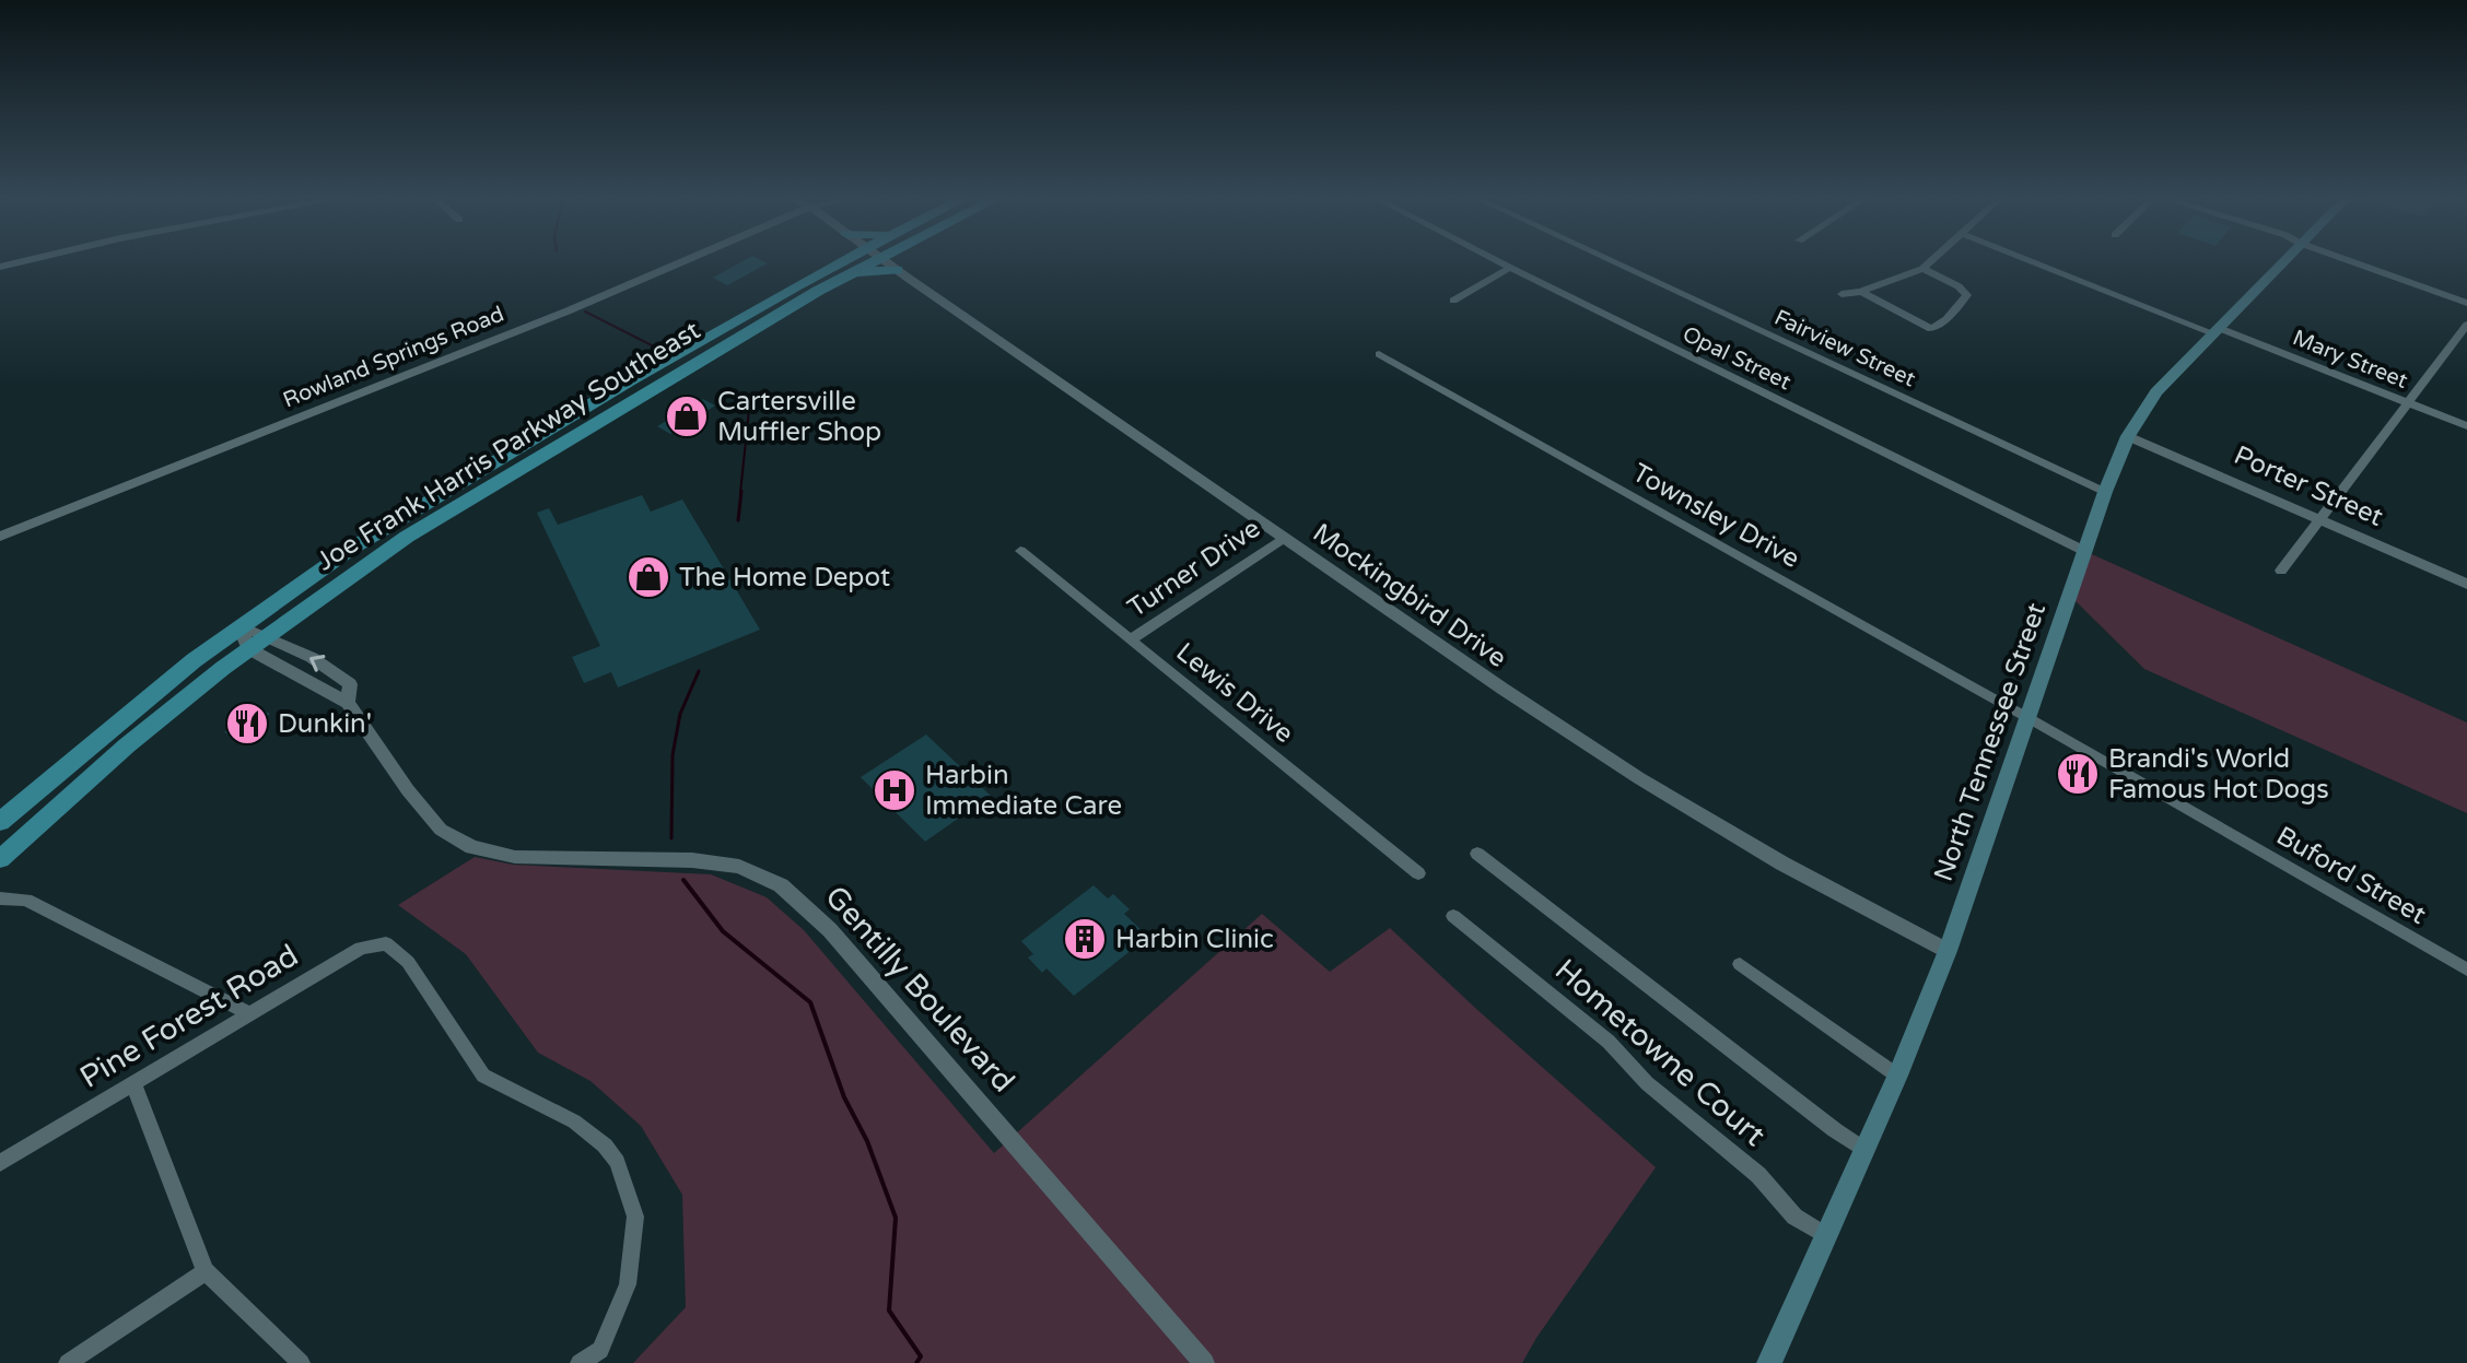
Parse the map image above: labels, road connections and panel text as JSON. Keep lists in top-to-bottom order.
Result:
{
  "streets": {
    "main road": ["Joe Frank Harris Parkway Southeast", "North Tennessee Street"],
    "street": [
      "Fairview Street",
      "Rowland Springs Road",
      "Opal Street",
      "Mary Street",
      "Porter Street",
      "Townsley Drive",
      "Turner Drive",
      "Mockingbird Drive",
      "Lewis Drive",
      "Buford Street",
      "Gentilly Boulevard",
      "Pine Forest Road",
      "Hometowne Court"
    ]
  },
  "crossings": [
    ["Fairview Street", "North Tennessee Street"],
    ["Opal Street", "North Tennessee Street"],
    ["Mary Street", "North Tennessee Street"],
    ["Joe Frank Harris Parkway Southeast", "Gentilly Boulevard"],
    ["Porter Street", "North Tennessee Street"],
    ["Townsley Drive", "North Tennessee Street"],
    ["Townsley Drive", "Buford Street"],
    ["Turner Drive", "Mockingbird Drive"],
    ["Turner Drive", "Lewis Drive"],
    ["Mockingbird Drive", "North Tennessee Street"],
    ["North Tennessee Street", "Buford Street"],
    ["North Tennessee Street", "Hometowne Court"]
  ],
  "places": {
    "shop": ["Cartersville Muffler Shop", "The Home Depot"],
    "restaurant": ["Dunkin'", "Brandi's World Famous Hot Dogs"],
    "hospital": ["Harbin Immediate Care"],
    "building": ["Harbin Clinic"]
  }
}
